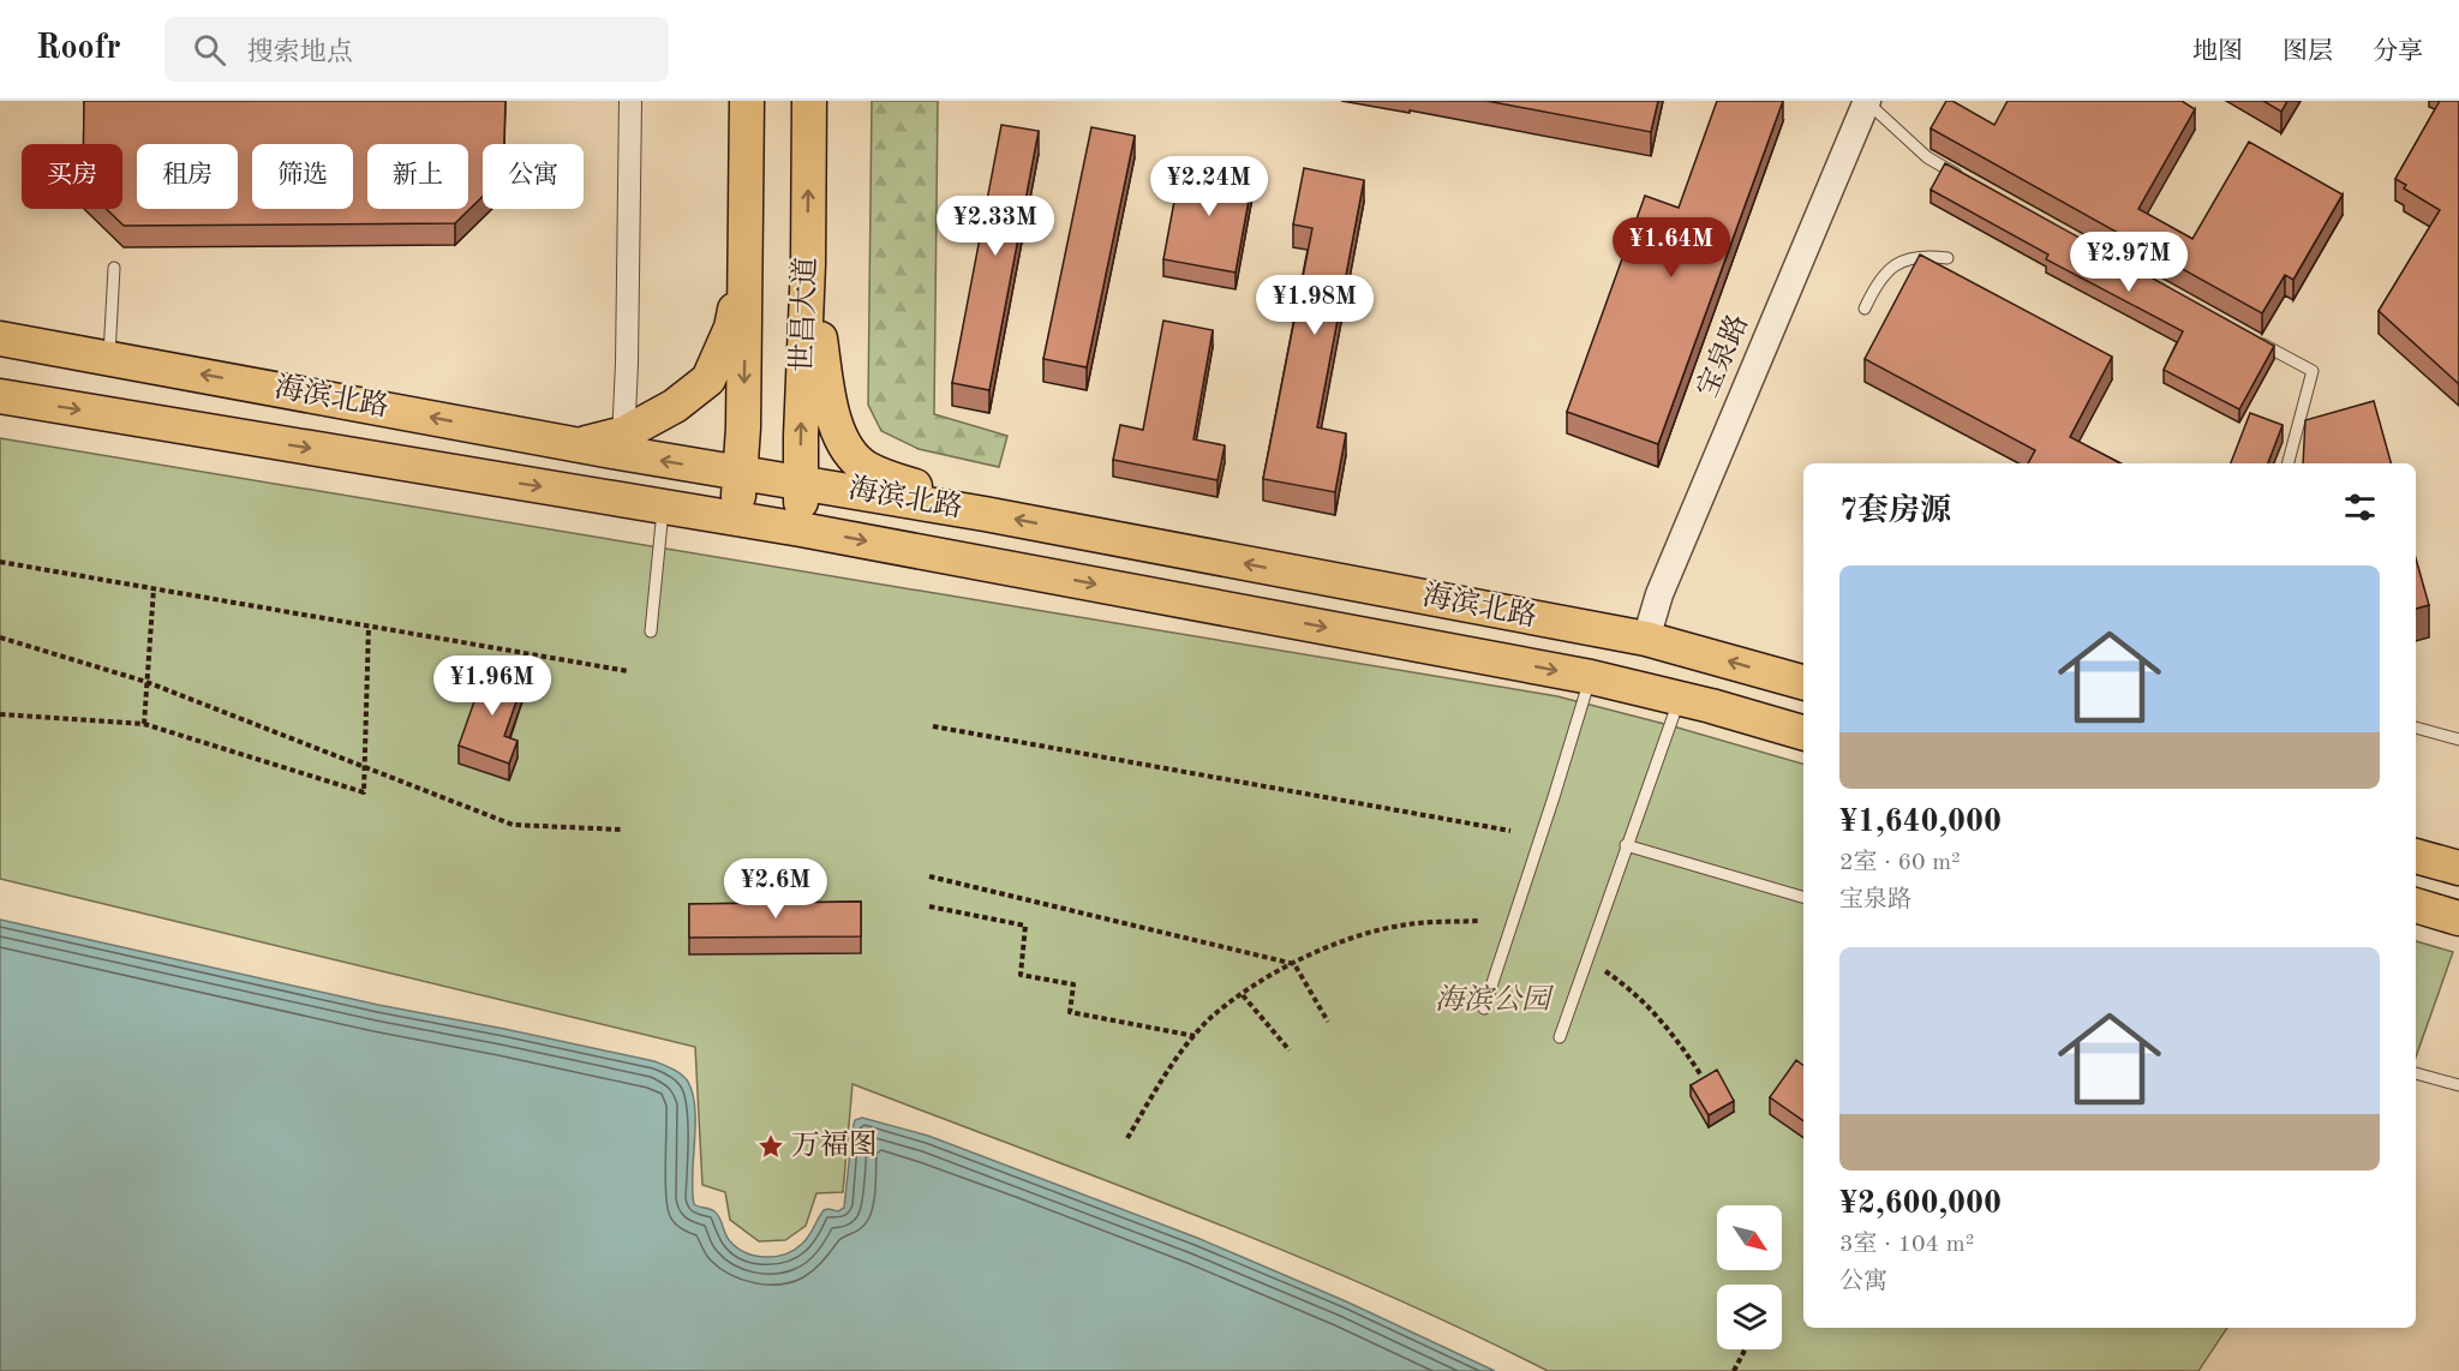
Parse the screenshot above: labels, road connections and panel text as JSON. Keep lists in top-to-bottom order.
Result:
{
  "streets": {
    "main road": ["世昌大道", "海滨北路"],
    "street": ["宝泉路"]
  },
  "crossings": [
    ["世昌大道", "海滨北路"],
    ["宝泉路", "海滨北路"]
  ],
  "parks": ["海滨公园"],
  "places": {
    "place": ["万福图"]
  },
  "north": "bottom right",
  "page": {
    "header": "Roofr",
    "search": "搜索地点",
    "nav": ["地图", "图层", "分享"],
    "chip": [
      "买房",
      "租房",
      "筛选",
      "新上",
      "公寓"
    ],
    "price": [
      "¥2.24M",
      "¥2.33M",
      "¥1.64M",
      "¥2.97M",
      "¥1.98M",
      "¥1.96M",
      "¥2.6M"
    ],
    "heading": "7套房源",
    "list": [
      {
        "name": "¥1,640,000",
        "note": "2室 · 60 m² · 宝泉路"
      },
      {
        "name": "¥2,600,000",
        "note": "3室 · 104 m² · 公寓"
      }
    ]
  }
}
